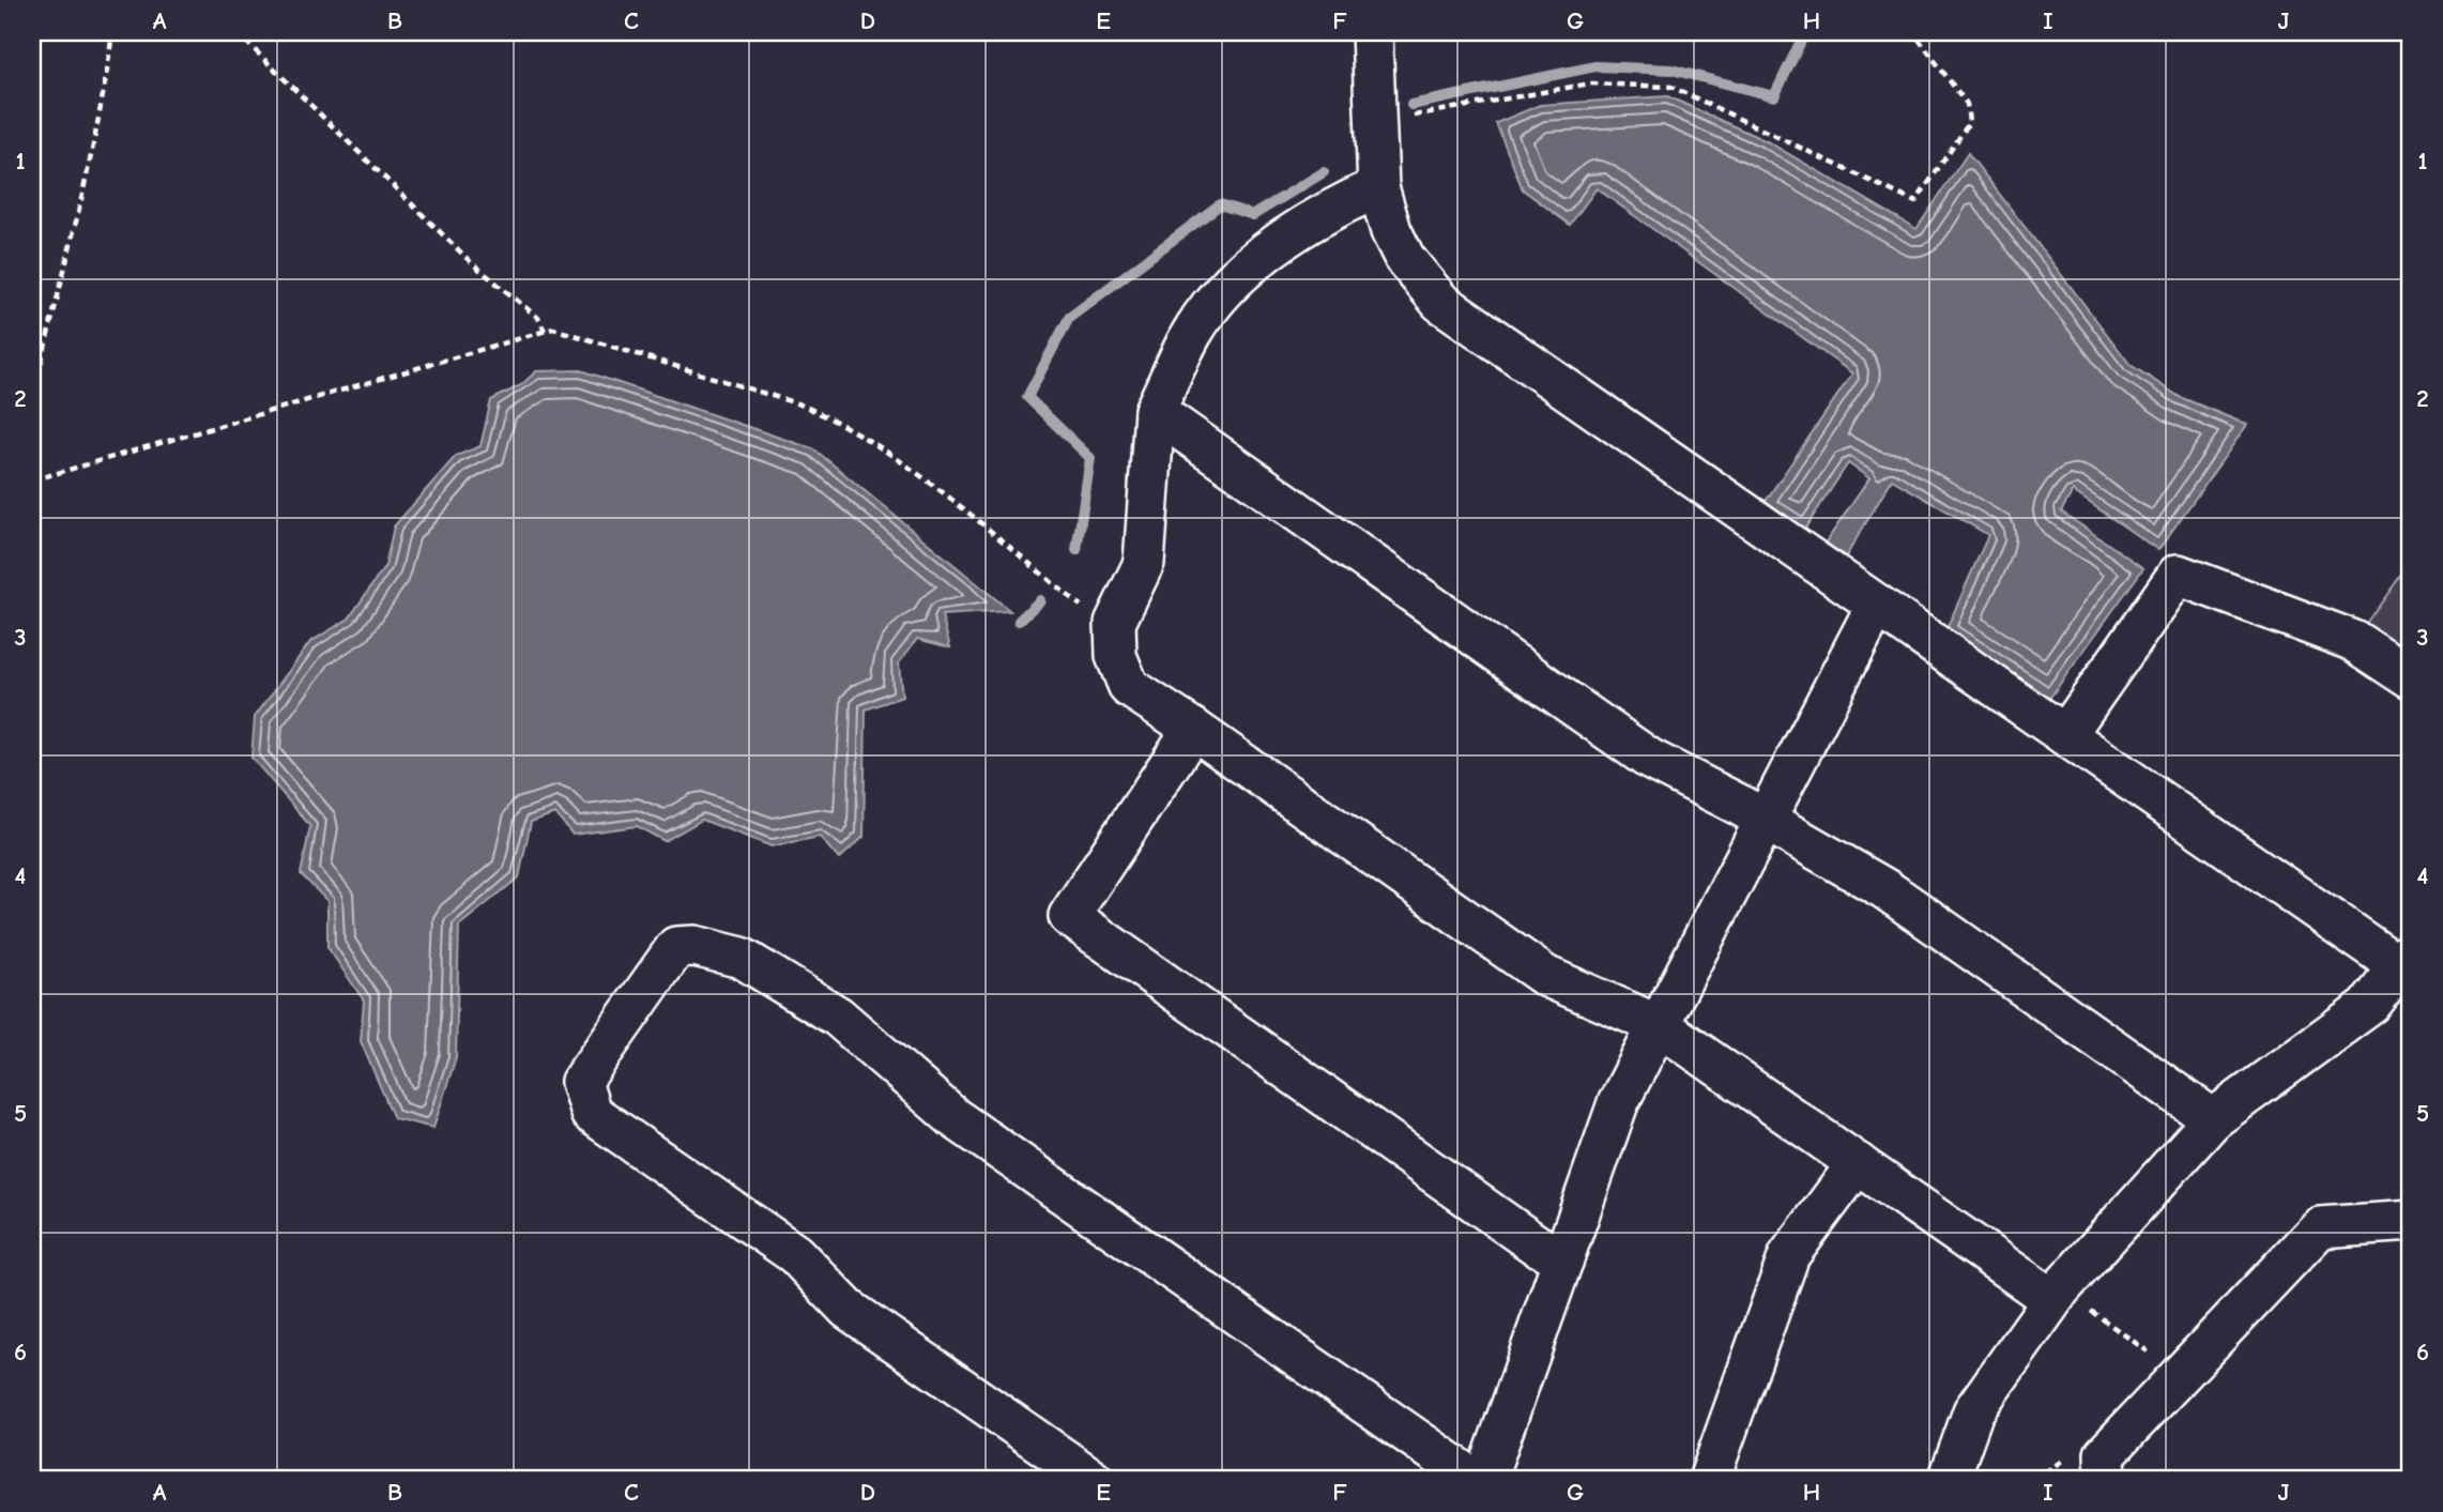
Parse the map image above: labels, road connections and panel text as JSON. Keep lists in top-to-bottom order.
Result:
{
  "grid": {
    "columns": [
      "A",
      "B",
      "C",
      "D",
      "E",
      "F",
      "G",
      "H",
      "I",
      "J"
    ],
    "rows": [
      "1",
      "2",
      "3",
      "4",
      "5",
      "6"
    ]
  }
}
